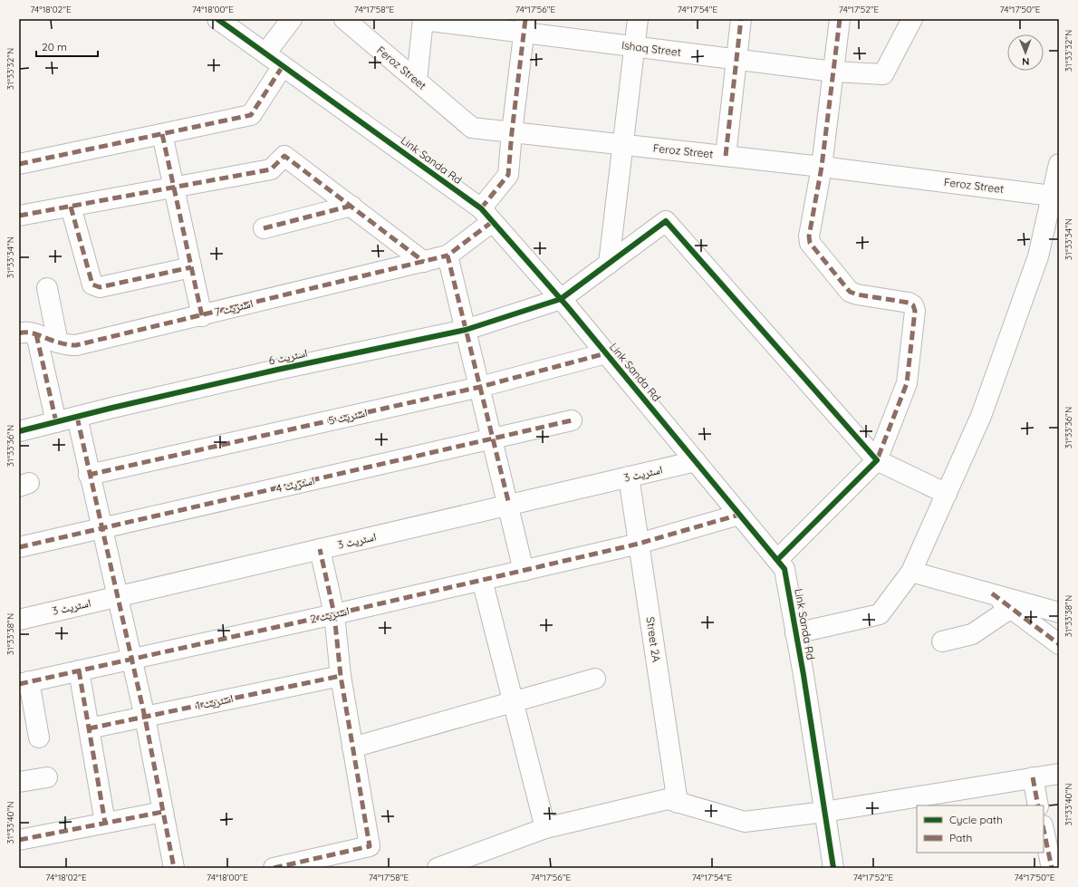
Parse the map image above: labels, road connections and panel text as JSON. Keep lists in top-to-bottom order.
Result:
{
  "streets": {
    "street": [
      "Ishaq Street",
      "Feroz Street",
      "Link Sanda Rd",
      "اسٹریٹ 7",
      "اسٹریٹ 6",
      "اسٹریٹ 5",
      "اسٹریٹ 3",
      "اسٹریٹ 4",
      "اسٹریٹ 2",
      "Street 2A",
      "اسٹریٹ 1"
    ]
  },
  "crossings": [
    ["Link Sanda Rd", "اسٹریٹ 6"],
    ["Link Sanda Rd", "اسٹریٹ 5"],
    ["Link Sanda Rd", "اسٹریٹ 3"],
    ["Link Sanda Rd", "اسٹریٹ 2"],
    ["اسٹریٹ 3", "Street 2A"],
    ["اسٹریٹ 2", "Street 2A"]
  ],
  "legend": ["Cycle path", "Path"],
  "scale_bar": "20 m",
  "north": "bottom",
  "coordinates": [
    "74°18'02\"E",
    "74°18'00\"E",
    "74°17'58\"E",
    "74°17'56\"E",
    "74°17'54\"E",
    "74°17'52\"E",
    "74°17'50\"E",
    "31°33'32\"N",
    "31°33'34\"N",
    "31°33'36\"N",
    "31°33'38\"N",
    "31°33'40\"N"
  ]
}
